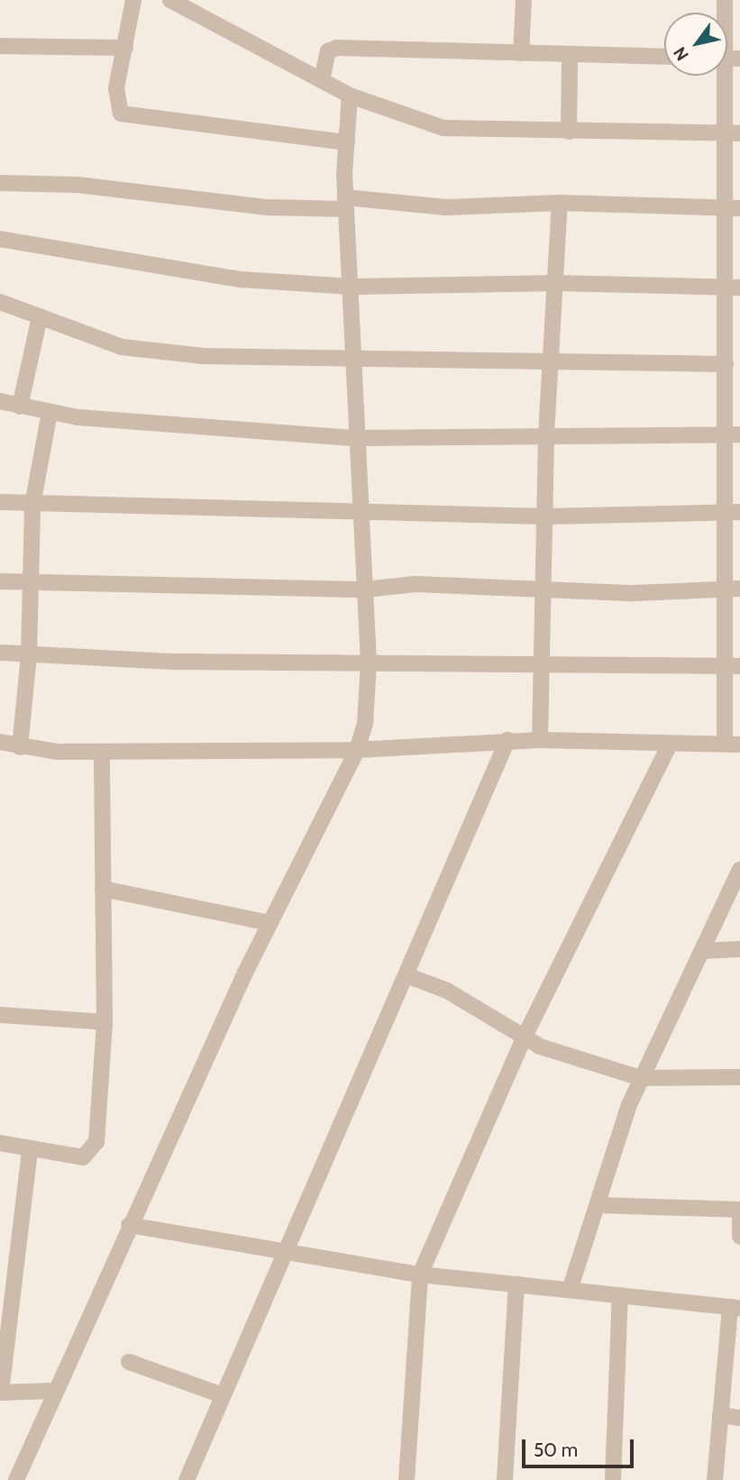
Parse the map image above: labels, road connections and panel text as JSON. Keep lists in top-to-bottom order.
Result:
{
  "scale_bar": "50 m",
  "north": "bottom left"
}
